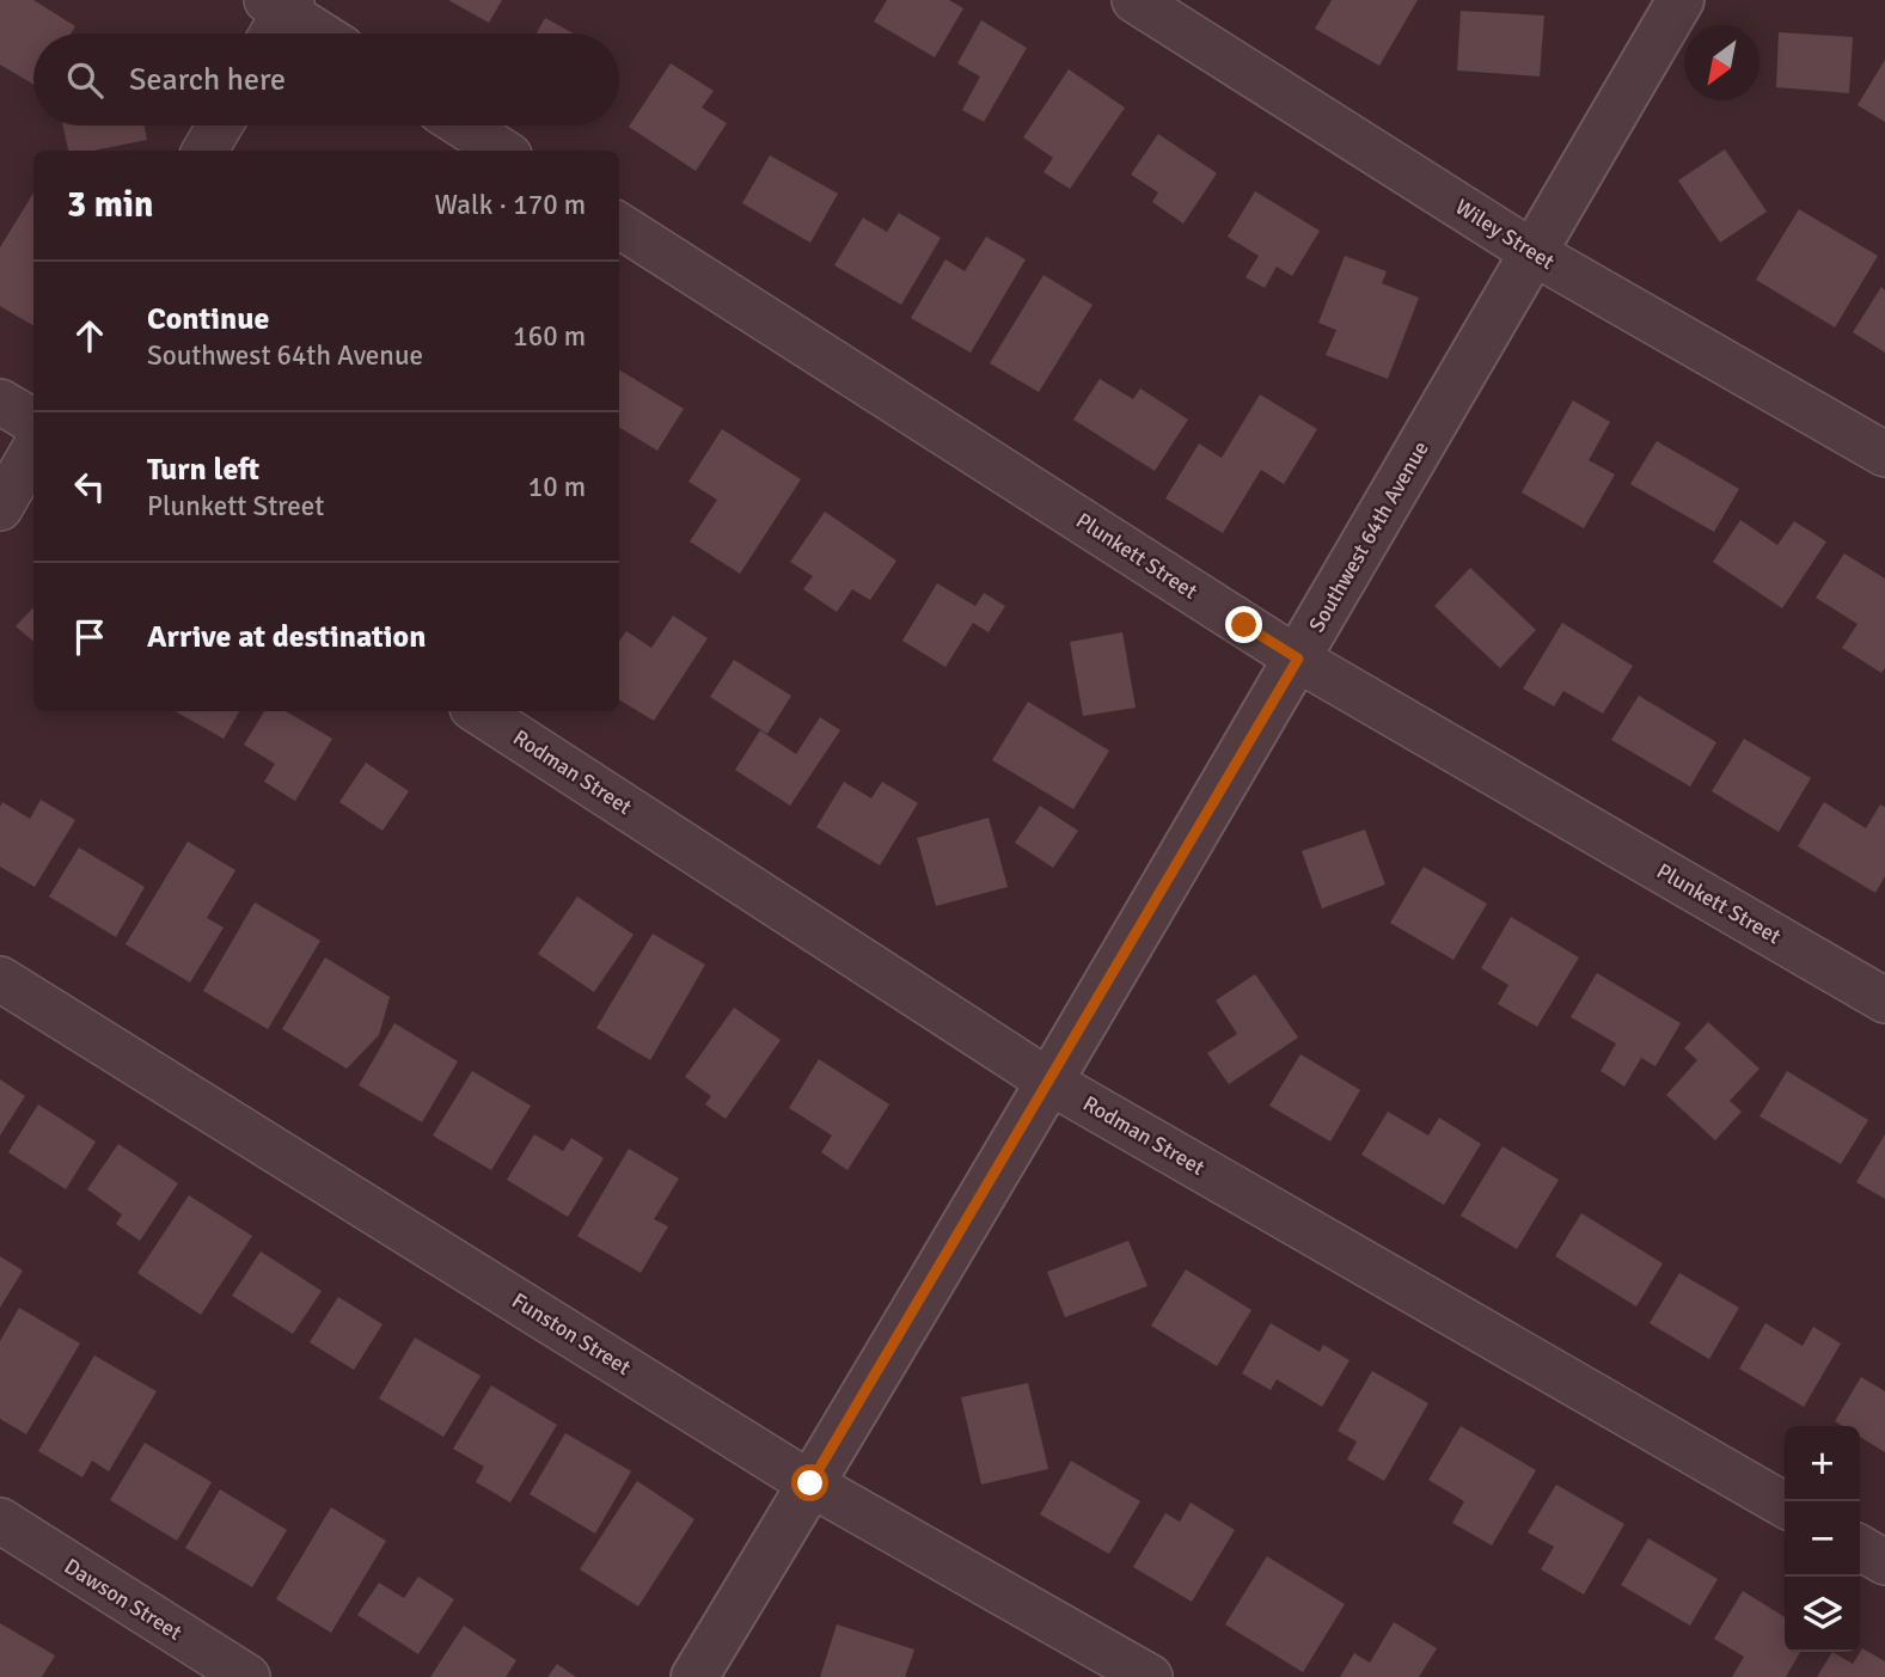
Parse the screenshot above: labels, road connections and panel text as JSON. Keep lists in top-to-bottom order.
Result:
{
  "streets": {
    "street": [
      "Wiley Street",
      "Southwest 64th Avenue",
      "Plunkett Street",
      "Rodman Street",
      "Funston Street",
      "Dawson Street"
    ]
  },
  "crossings": [
    ["Wiley Street", "Southwest 64th Avenue"],
    ["Southwest 64th Avenue", "Plunkett Street"],
    ["Southwest 64th Avenue", "Rodman Street"],
    ["Southwest 64th Avenue", "Funston Street"]
  ],
  "north": "bottom left",
  "page": {
    "search": "Search here",
    "heading": ["3 min", "Walk · 170 m"],
    "list": [
      ["Continue", "Southwest 64th Avenue", "160 m"],
      ["Turn left", "Plunkett Street", "10 m"],
      "Arrive at destination"
    ],
    "map_buttons": ["+", "−"]
  }
}
